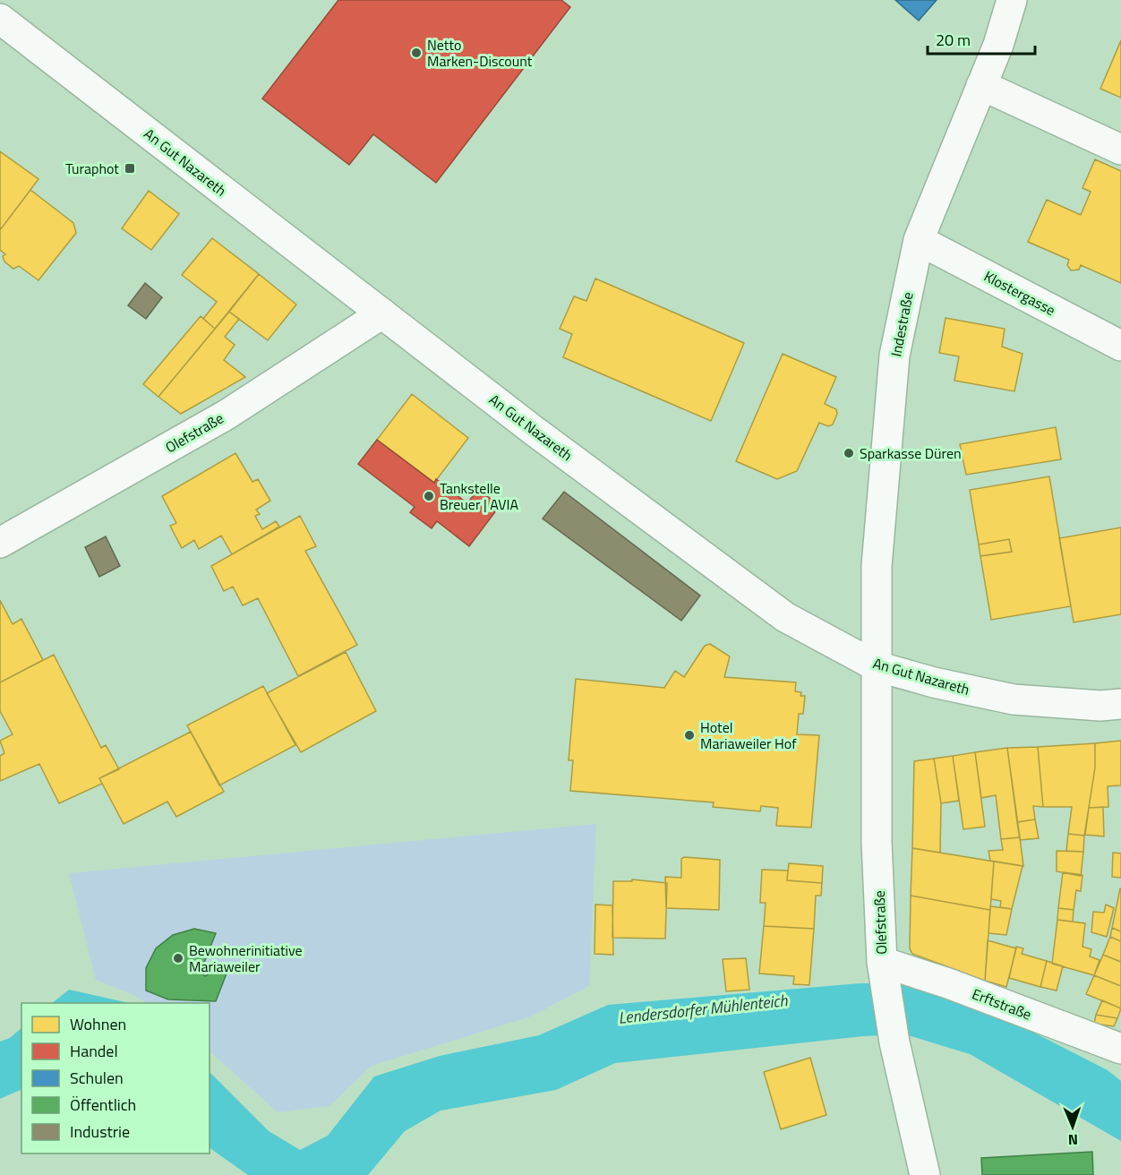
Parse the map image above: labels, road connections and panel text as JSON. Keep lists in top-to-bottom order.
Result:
{
  "streets": {
    "street": [
      "An Gut Nazareth",
      "Klostergasse",
      "Indestraße",
      "Olefstraße",
      "Erftstraße"
    ]
  },
  "crossings": [
    ["An Gut Nazareth", "Indestraße"],
    ["An Gut Nazareth", "Olefstraße"],
    ["Klostergasse", "Indestraße"],
    ["Indestraße", "Olefstraße"],
    ["Olefstraße", "Erftstraße"]
  ],
  "water": ["Lendersdorfer Mühlenteich"],
  "places": {
    "other": [
      "Netto Marken-Discount",
      "Sparkasse Düren",
      "Tankstelle Breuer | AVIA",
      "Hotel Mariaweiler Hof",
      "Bewohnerinitiative Mariaweiler"
    ],
    "transit": ["Turaphot"]
  },
  "legend": [
    "Wohnen",
    "Handel",
    "Schulen",
    "Öffentlich",
    "Industrie"
  ],
  "scale_bar": "20 m",
  "north": "bottom"
}
